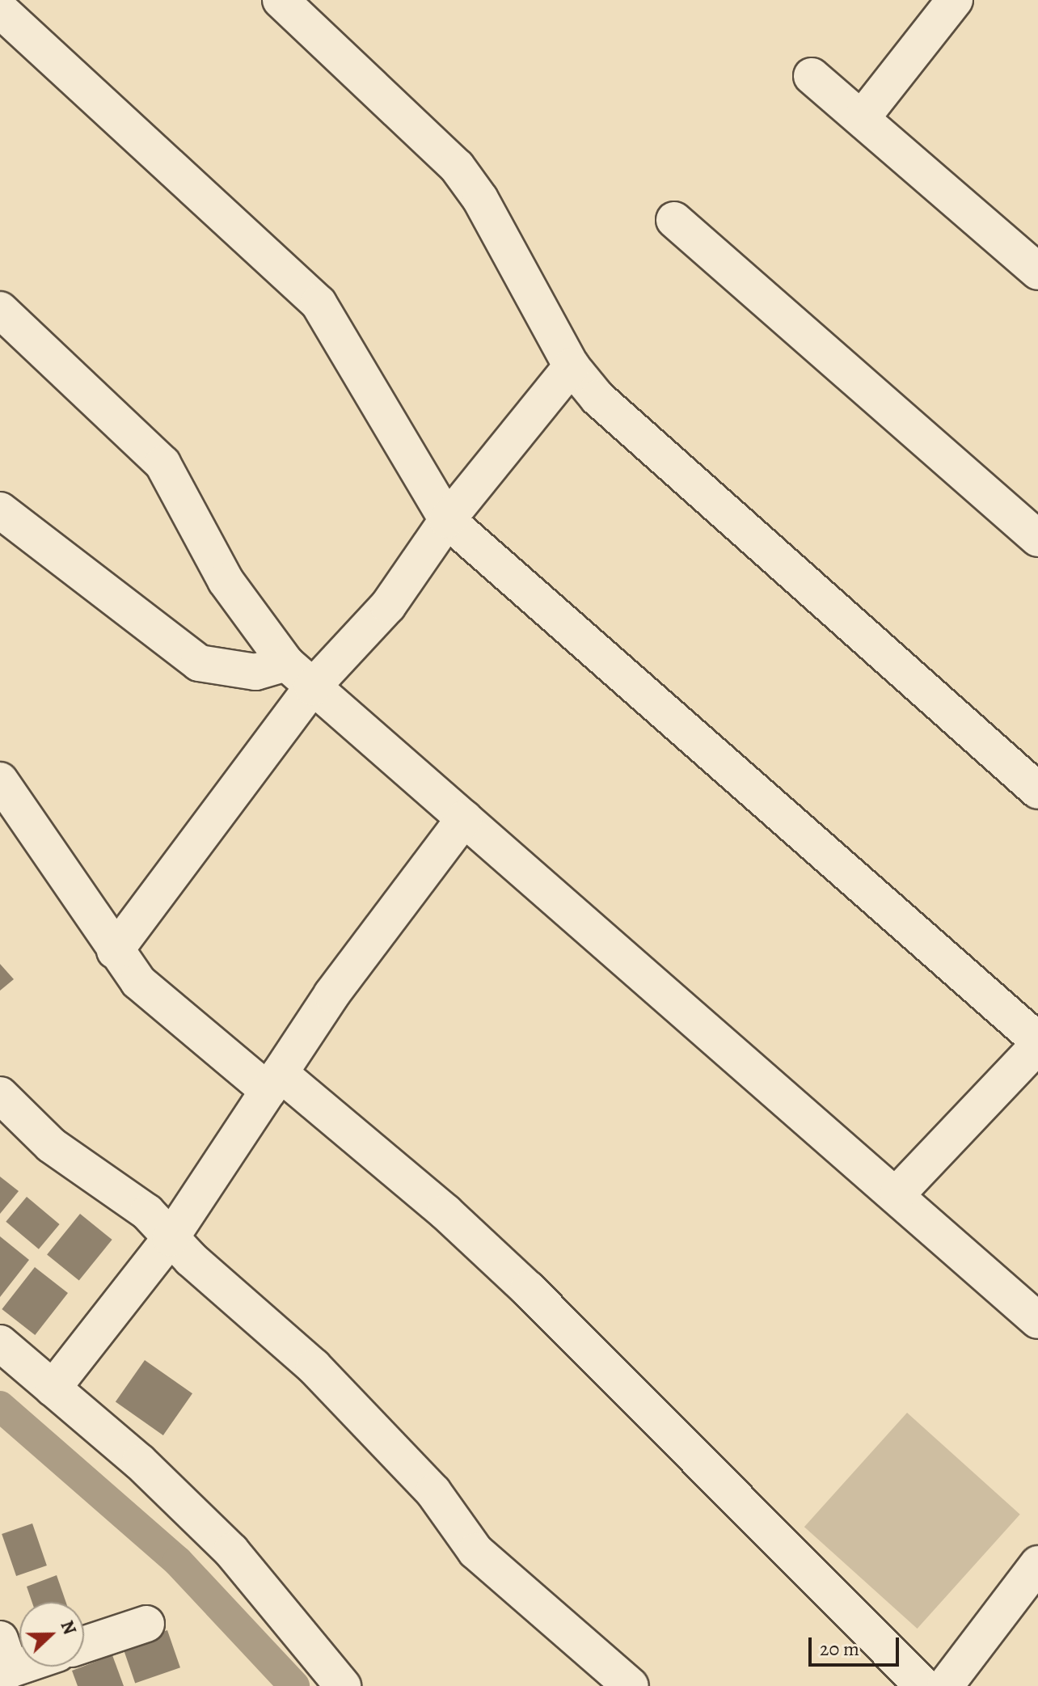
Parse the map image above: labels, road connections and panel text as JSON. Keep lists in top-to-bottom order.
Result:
{
  "scale_bar": "20 m",
  "north": "right"
}
